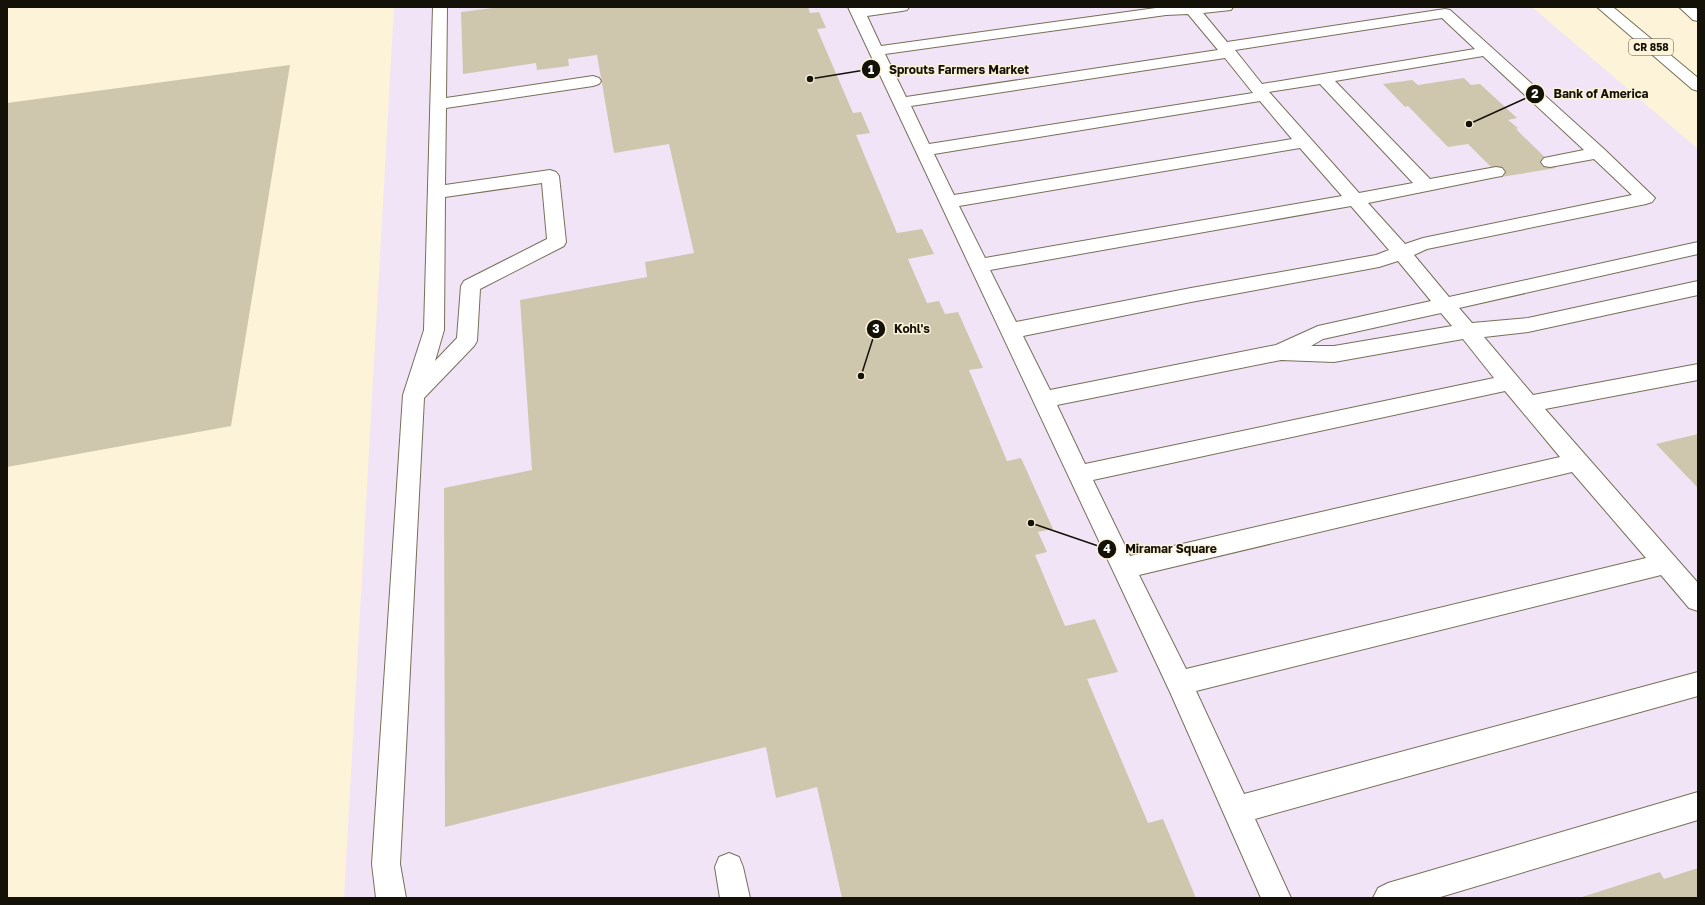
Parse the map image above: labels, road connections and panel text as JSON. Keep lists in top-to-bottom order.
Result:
{
  "streets": {
    "main road": ["CR 858"]
  },
  "places": [
    "Sprouts Farmers Market",
    "Bank of America",
    "Kohl's",
    "Miramar Square"
  ]
}
